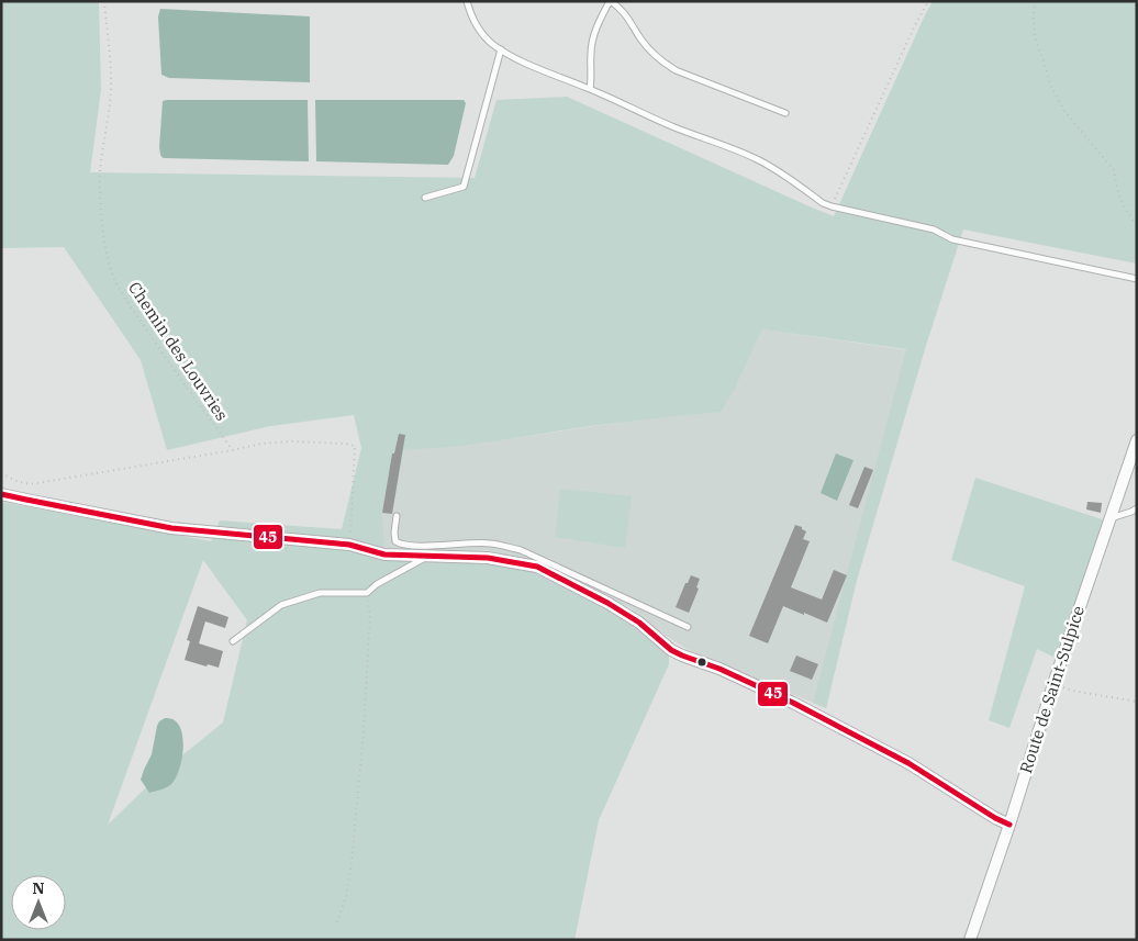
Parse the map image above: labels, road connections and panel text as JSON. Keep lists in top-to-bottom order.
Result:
{
  "streets": {
    "street": ["Route de Saint-Sulpice"],
    "path": ["Chemin des Louvries"]
  },
  "lines": ["transit line 45"],
  "north": "top"
}
